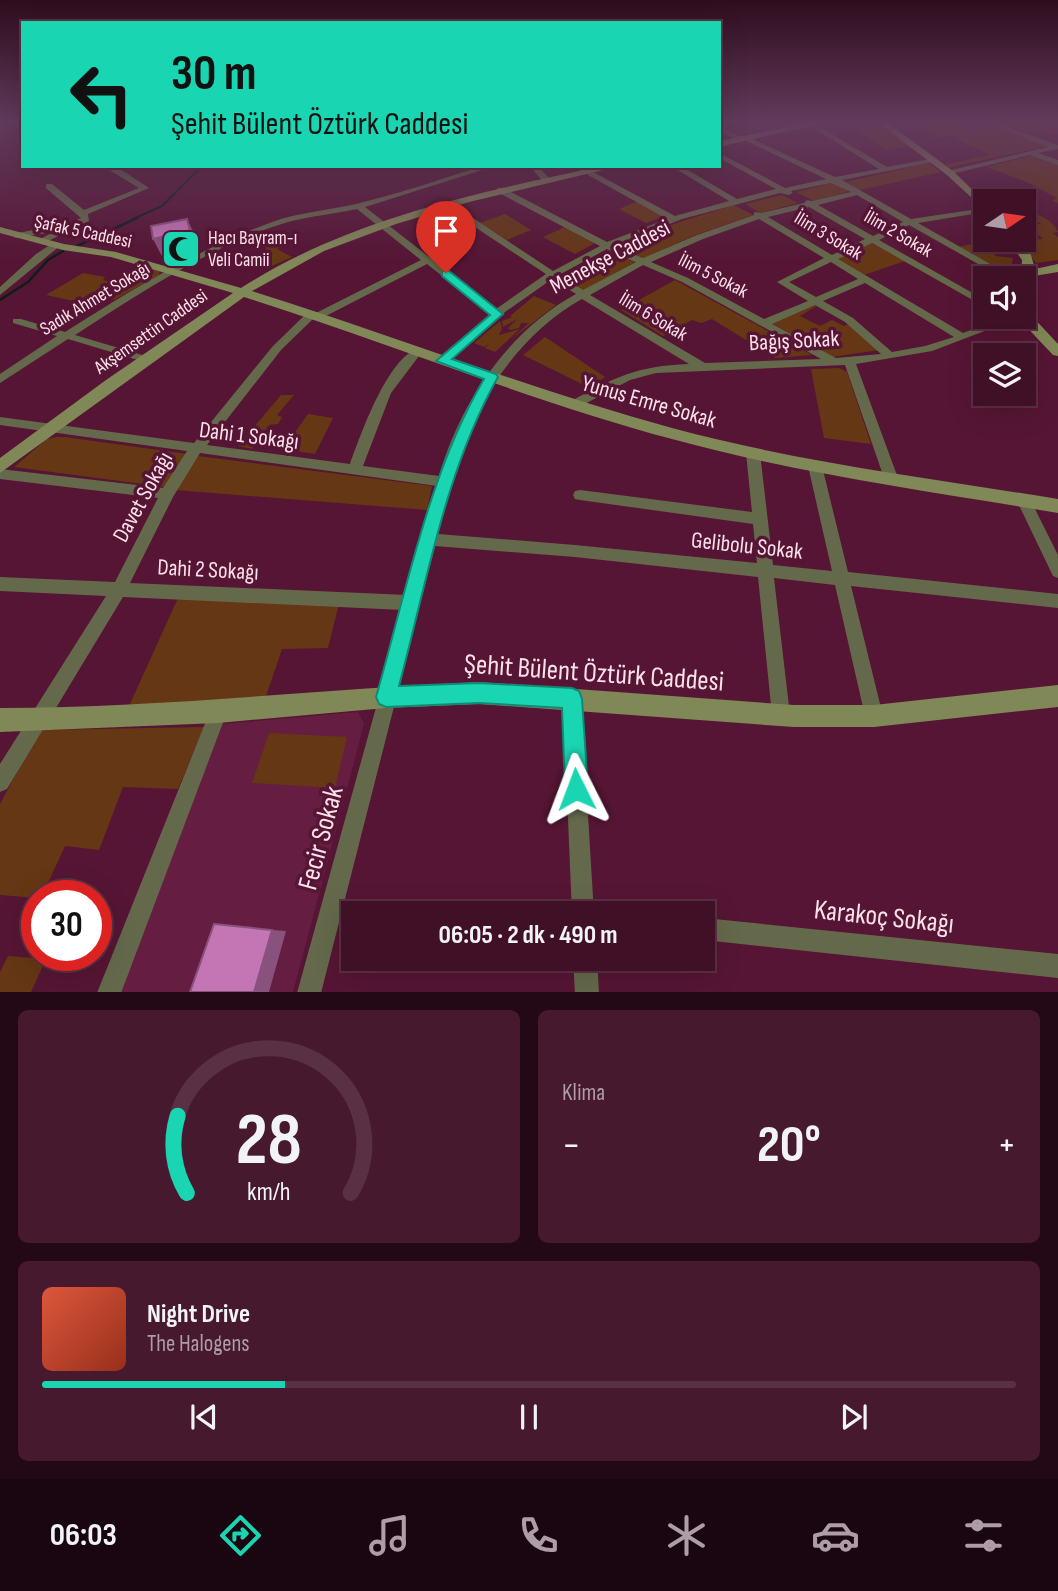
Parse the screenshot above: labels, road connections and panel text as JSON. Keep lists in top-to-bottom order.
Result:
{
  "streets": {
    "street": [
      "Şafak 5 Caddesi",
      "İlim 2 Sokak",
      "İlim 3 Sokak",
      "Menekşe Caddesi",
      "İlim 5 Sokak",
      "Sadık Ahmet Sokağı",
      "İlim 6 Sokak",
      "Akşemsettin Caddesi",
      "Bağış Sokak",
      "Yunus Emre Sokak",
      "Dahi 1 Sokağı",
      "Davet Sokağı",
      "Gelibolu Sokak",
      "Dahi 2 Sokağı",
      "Şehit Bülent Öztürk Caddesi",
      "Fecir Sokak",
      "Karakoç Sokağı"
    ]
  },
  "crossings": [
    ["Şafak 5 Caddesi", "Sadık Ahmet Sokağı"],
    ["Şafak 5 Caddesi", "Akşemsettin Caddesi"],
    ["Şafak 5 Caddesi", "Yunus Emre Sokak"],
    ["İlim 2 Sokak", "Menekşe Caddesi"],
    ["İlim 3 Sokak", "Menekşe Caddesi"],
    ["İlim 3 Sokak", "Bağış Sokak"],
    ["Menekşe Caddesi", "İlim 5 Sokak"],
    ["Menekşe Caddesi", "İlim 6 Sokak"],
    ["Menekşe Caddesi", "Yunus Emre Sokak"],
    ["Menekşe Caddesi", "Dahi 1 Sokağı"],
    ["Menekşe Caddesi", "Gelibolu Sokak"],
    ["Menekşe Caddesi", "Dahi 2 Sokağı"],
    ["Menekşe Caddesi", "Şehit Bülent Öztürk Caddesi"],
    ["Menekşe Caddesi", "Fecir Sokak"],
    ["İlim 5 Sokak", "Akşemsettin Caddesi"],
    ["İlim 5 Sokak", "Bağış Sokak"],
    ["İlim 6 Sokak", "Akşemsettin Caddesi"],
    ["İlim 6 Sokak", "Bağış Sokak"],
    ["Akşemsettin Caddesi", "Yunus Emre Sokak"],
    ["Akşemsettin Caddesi", "Dahi 1 Sokağı"],
    ["Bağış Sokak", "Yunus Emre Sokak"],
    ["Yunus Emre Sokak", "Davet Sokağı"],
    ["Dahi 1 Sokağı", "Davet Sokağı"],
    ["Davet Sokağı", "Dahi 2 Sokağı"],
    ["Davet Sokağı", "Şehit Bülent Öztürk Caddesi"],
    ["Şehit Bülent Öztürk Caddesi", "Fecir Sokak"]
  ],
  "places": {
    "mosque": ["Hacı Bayram-ı Veli Camii"]
  },
  "north": "right",
  "page": {
    "turn": ["30 m", "Şehit Bülent Öztürk Caddesi"],
    "limit": "30",
    "trip": "06:05 · 2 dk · 490 m",
    "tile": "Klima",
    "heat": ["−", "20°", "+"],
    "song": ["Night Drive", "The Halogens"],
    "tabs": "06:03",
    "gauge": ["28", "km/h"]
  }
}
